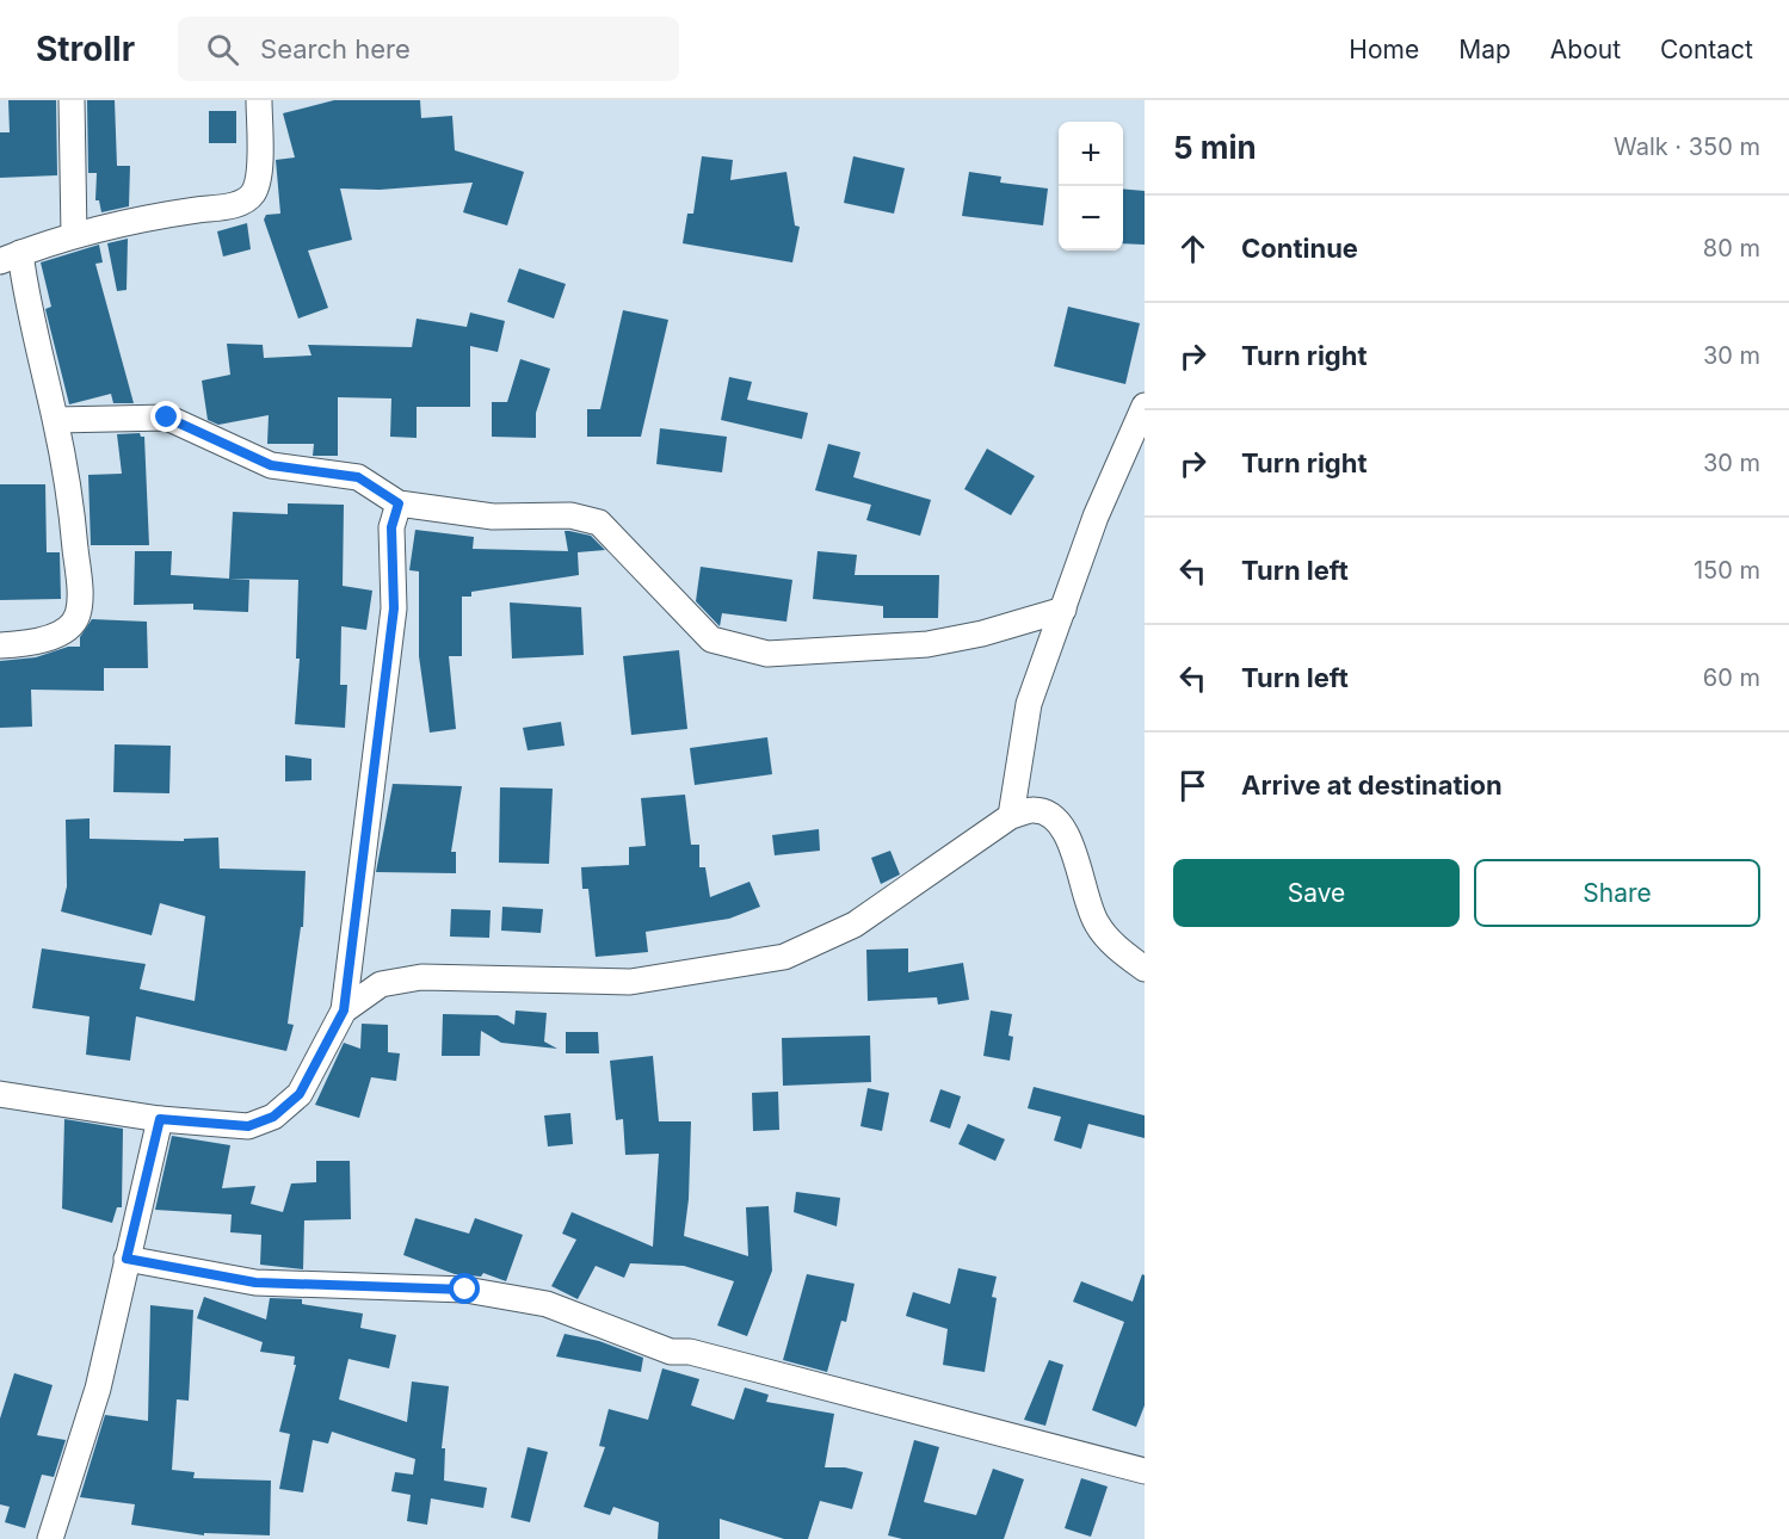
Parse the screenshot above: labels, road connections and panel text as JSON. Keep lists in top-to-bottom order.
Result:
{
  "page": {
    "header": "Strollr",
    "search": "Search here",
    "nav": [
      "Home",
      "Map",
      "About",
      "Contact"
    ],
    "heading": ["5 min", "Walk · 350 m"],
    "map_buttons": ["+", "−"],
    "list": [
      ["Continue", "80 m"],
      ["Turn right", "30 m"],
      ["Turn right", "30 m"],
      ["Turn left", "150 m"],
      ["Turn left", "60 m"],
      "Arrive at destination"
    ],
    "buttons": ["Save", "Share"]
  }
}
